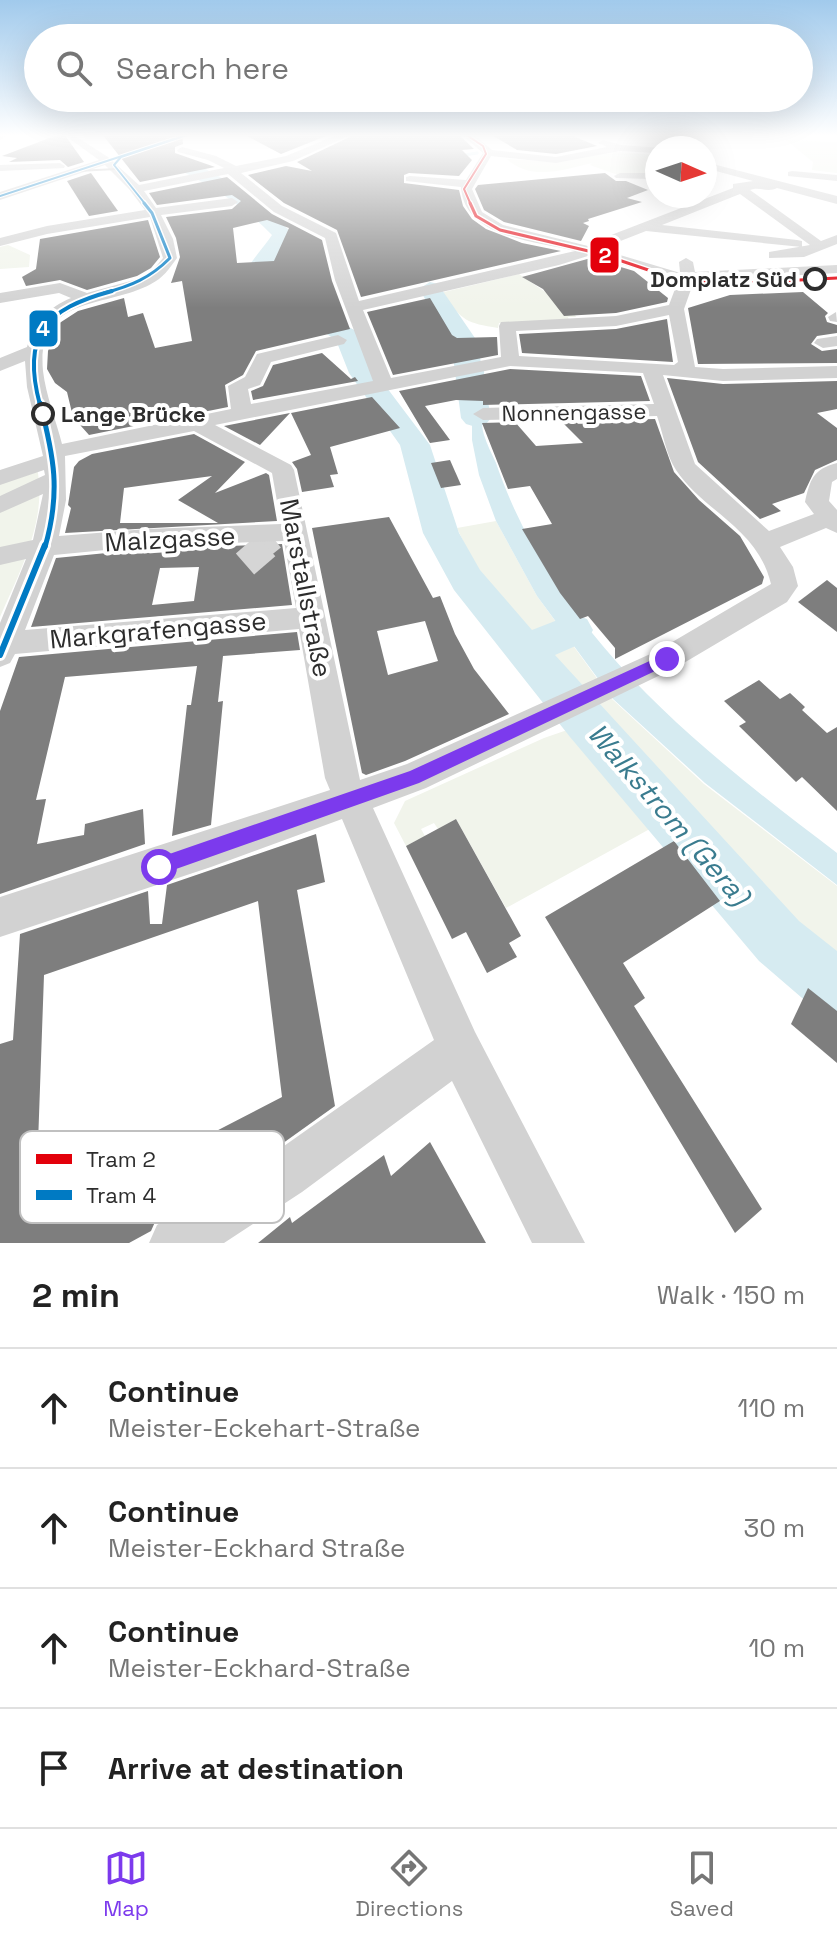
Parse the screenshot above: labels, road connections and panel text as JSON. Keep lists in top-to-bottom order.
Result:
{
  "streets": {
    "street": [
      "Nonnengasse",
      "Malzgasse",
      "Marstallstraße",
      "Markgrafengasse"
    ]
  },
  "crossings": [
    ["Malzgasse", "Marstallstraße"],
    ["Marstallstraße", "Markgrafengasse"]
  ],
  "water": ["Walkstrom (Gera)"],
  "places": ["Domplatz Süd", "Lange Brücke"],
  "lines": ["tram line 2", "tram line 4"],
  "legend": ["Tram 2", "Tram 4"],
  "north": "right",
  "page": {
    "search": "Search here",
    "heading": ["2 min", "Walk · 150 m"],
    "list": [
      ["Continue", "Meister-Eckehart-Straße", "110 m"],
      ["Continue", "Meister-Eckhard Straße", "30 m"],
      ["Continue", "Meister-Eckhard-Straße", "10 m"],
      "Arrive at destination"
    ],
    "nav": ["Map", "Directions", "Saved"]
  }
}
